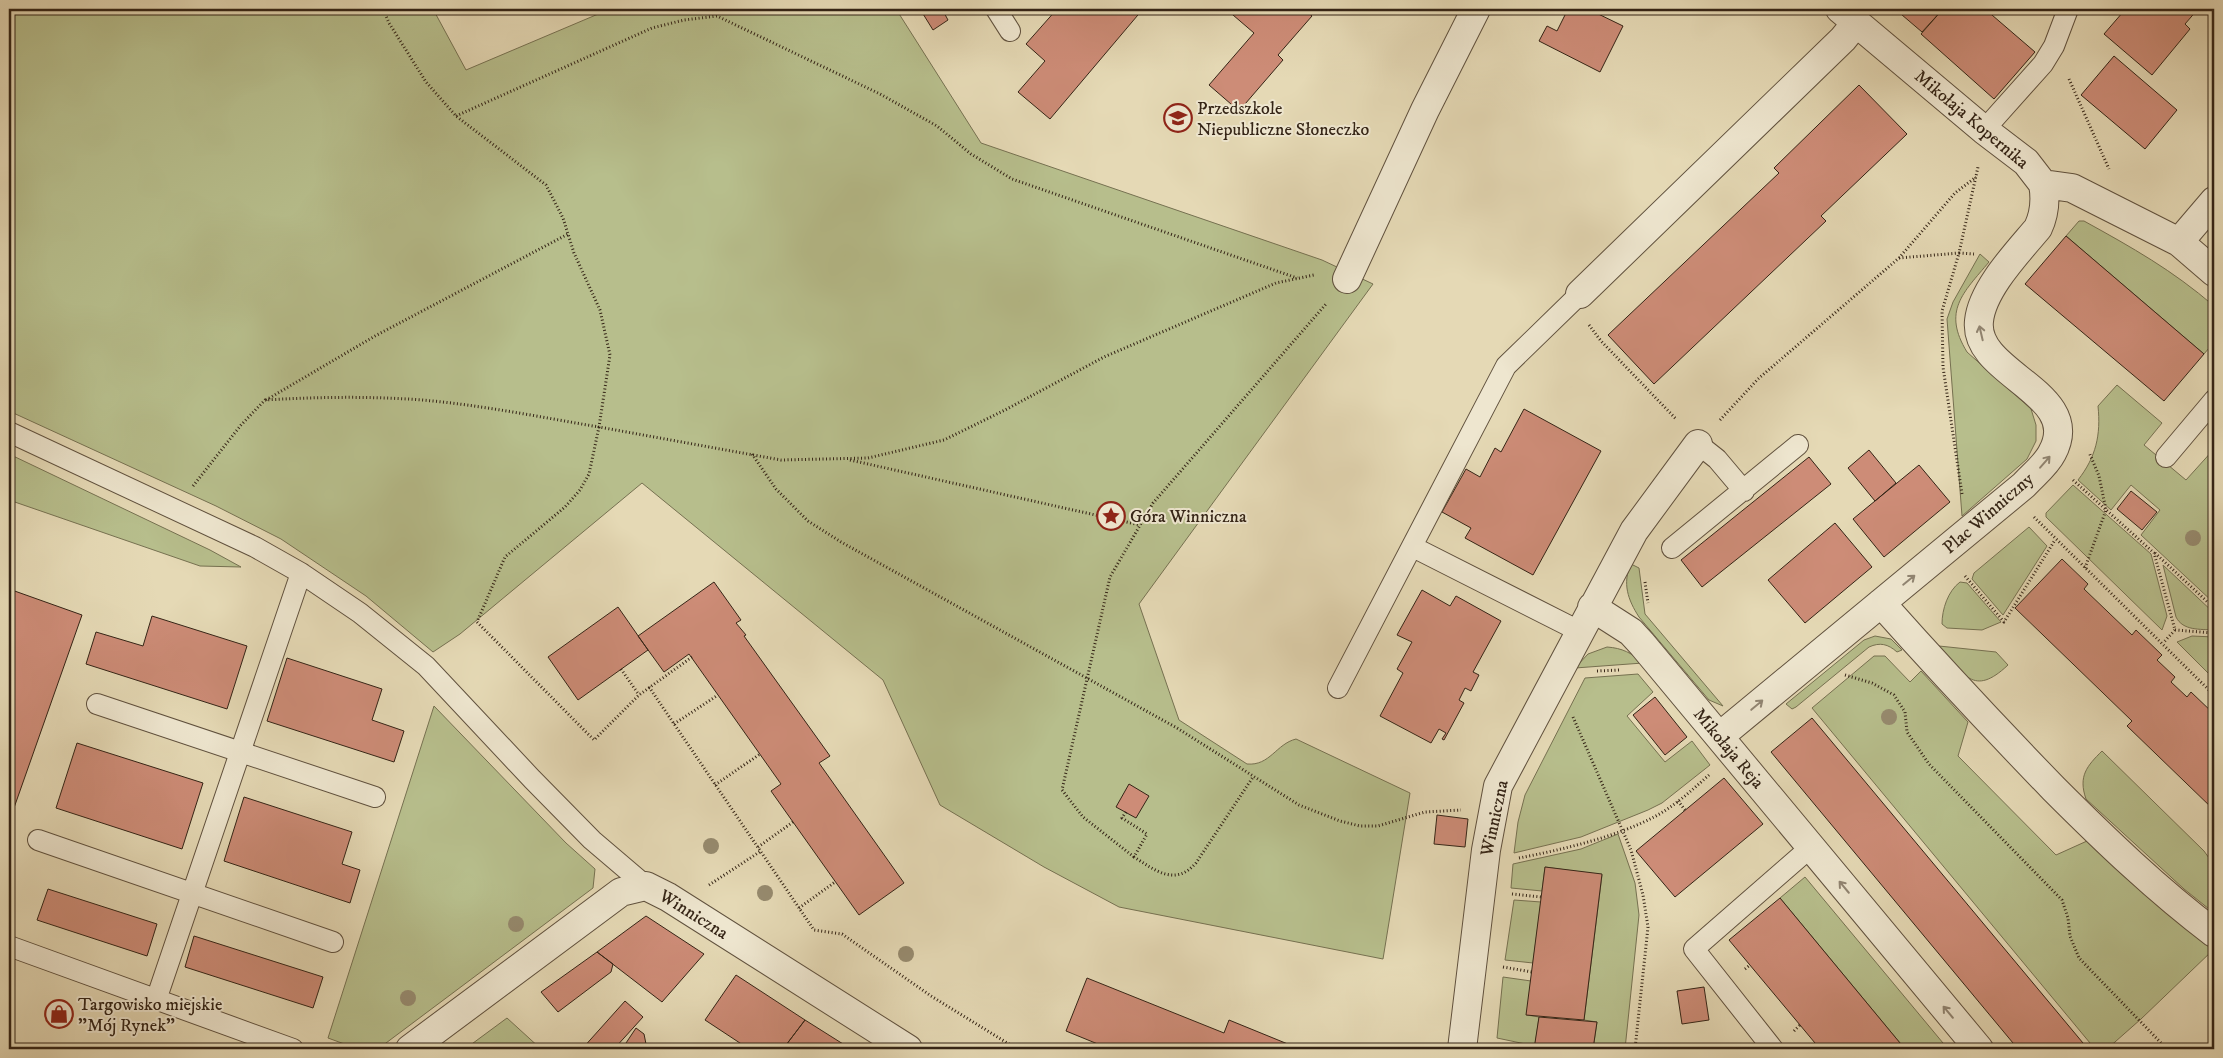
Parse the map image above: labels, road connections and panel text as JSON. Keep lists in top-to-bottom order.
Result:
{
  "streets": {
    "street": [
      "Mikołaja Kopernika",
      "Plac Winniczny",
      "Mikołaja Reja",
      "Winniczna"
    ]
  },
  "crossings": [
    ["Mikołaja Kopernika", "Plac Winniczny"],
    ["Plac Winniczny", "Mikołaja Reja"],
    ["Mikołaja Reja", "Winniczna"]
  ],
  "places": {
    "school or university": ["Przedszkole Niepubliczne Słoneczko"],
    "place": ["Góra Winniczna"],
    "shop": ["Targowisko miejskie \"Mój Rynek\""]
  }
}
